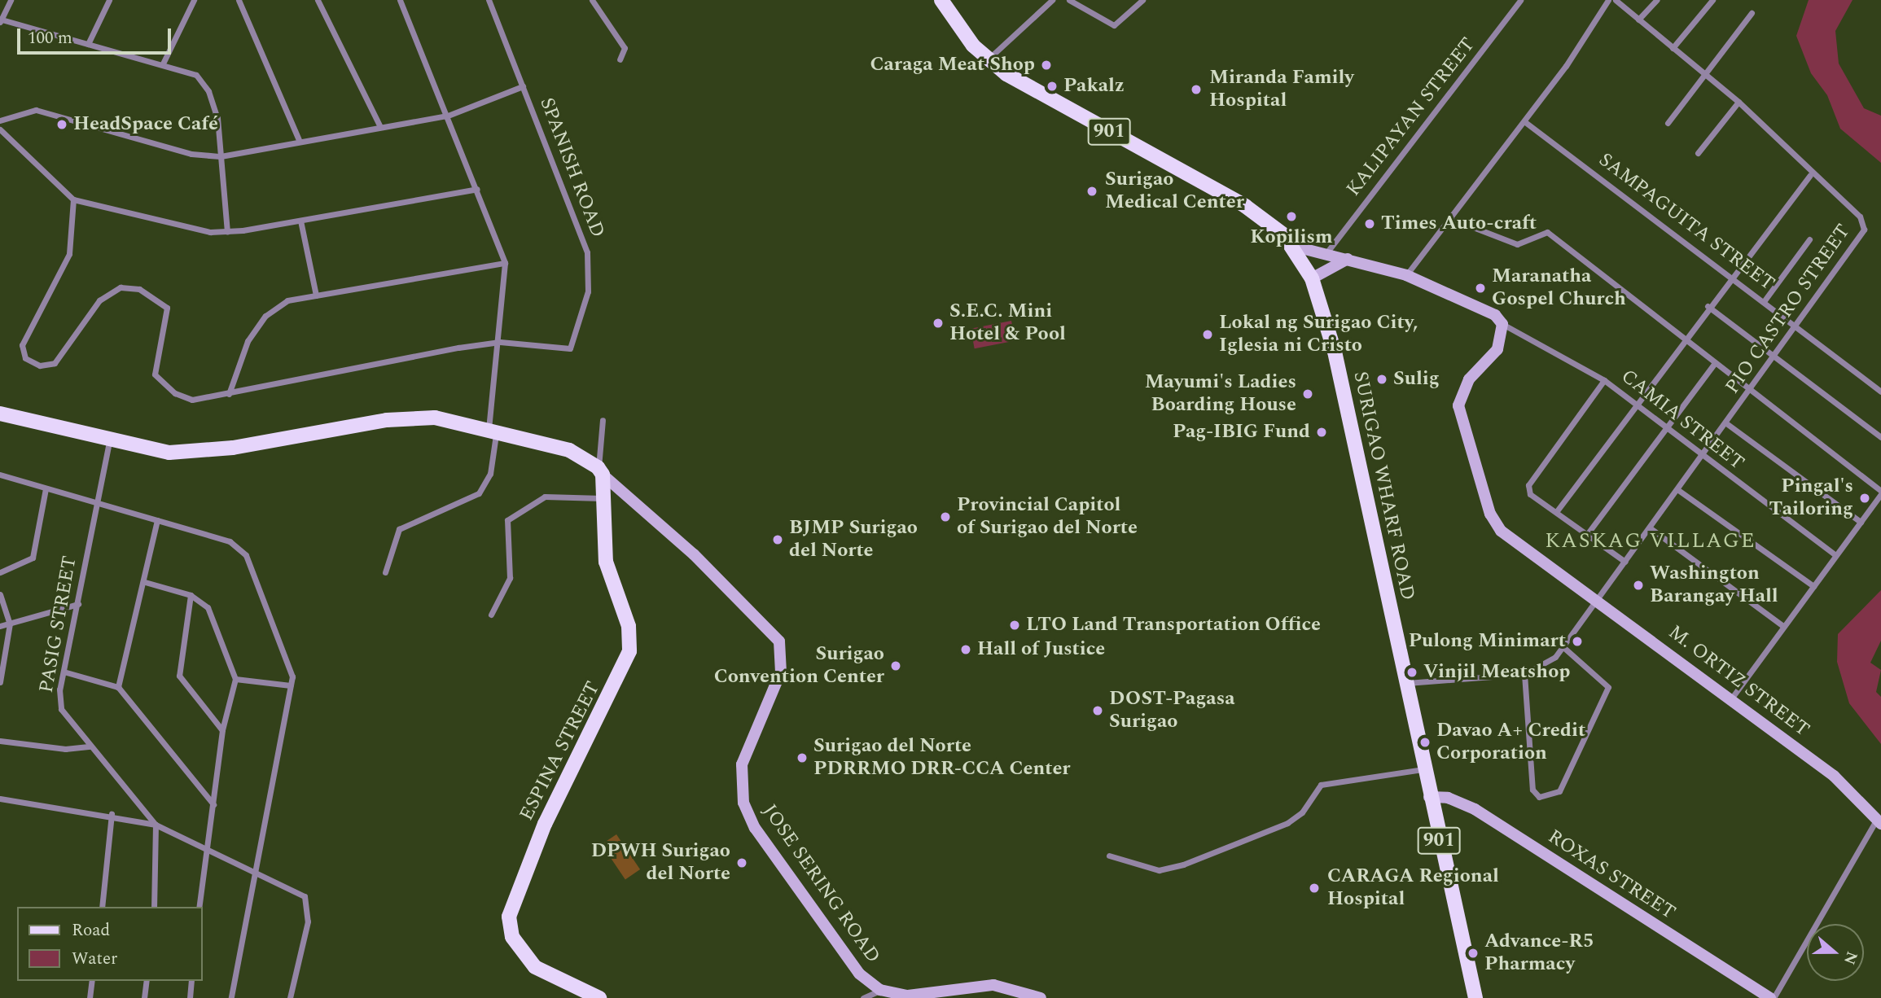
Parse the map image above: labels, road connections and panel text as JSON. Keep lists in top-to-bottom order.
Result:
{
  "streets": {
    "main road": ["901", "SURIGAO WHARF ROAD", "ESPINA STREET"],
    "street": [
      "KALIPAYAN STREET",
      "SPANISH ROAD",
      "SAMPAGUITA STREET",
      "PIO CASTRO STREET",
      "CAMIA STREET",
      "PASIG STREET",
      "M. ORTIZ STREET",
      "ROXAS STREET",
      "JOSE SERING ROAD"
    ]
  },
  "crossings": [
    ["SAMPAGUITA STREET", "PIO CASTRO STREET"],
    ["PIO CASTRO STREET", "CAMIA STREET"],
    ["PIO CASTRO STREET", "M. ORTIZ STREET"],
    ["CAMIA STREET", "M. ORTIZ STREET"],
    ["SURIGAO WHARF ROAD", "ROXAS STREET"],
    ["ESPINA STREET", "JOSE SERING ROAD"]
  ],
  "districts": ["KASKAG VILLAGE"],
  "places": [
    "Caraga Meat Shop",
    "Pakalz",
    "Miranda Family Hospital",
    "HeadSpace Café",
    "Surigao Medical Center",
    "Kopilism",
    "Times Auto-craft",
    "Maranatha Gospel Church",
    "S.E.C. Mini Hotel & Pool",
    "Lokal ng Surigao City, Iglesia ni Cristo",
    "Sulig",
    "Mayumi's Ladies Boarding House",
    "Pag-IBIG Fund",
    "Pingal's Tailoring",
    "Provincial Capitol of Surigao del Norte",
    "BJMP Surigao del Norte",
    "Washington Barangay Hall",
    "LTO Land Transportation Office",
    "Pulong Minimart",
    "Hall of Justice",
    "Surigao Convention Center",
    "Vinjil Meatshop",
    "DOST-Pagasa Surigao",
    "Davao A+ Credit Corporation",
    "Surigao del Norte PDRRMO DRR-CCA Center",
    "DPWH Surigao del Norte",
    "CARAGA Regional Hospital",
    "Advance-R5 Pharmacy"
  ],
  "legend": ["Road", "Water"],
  "scale_bar": "100 m",
  "north": "right"
}
